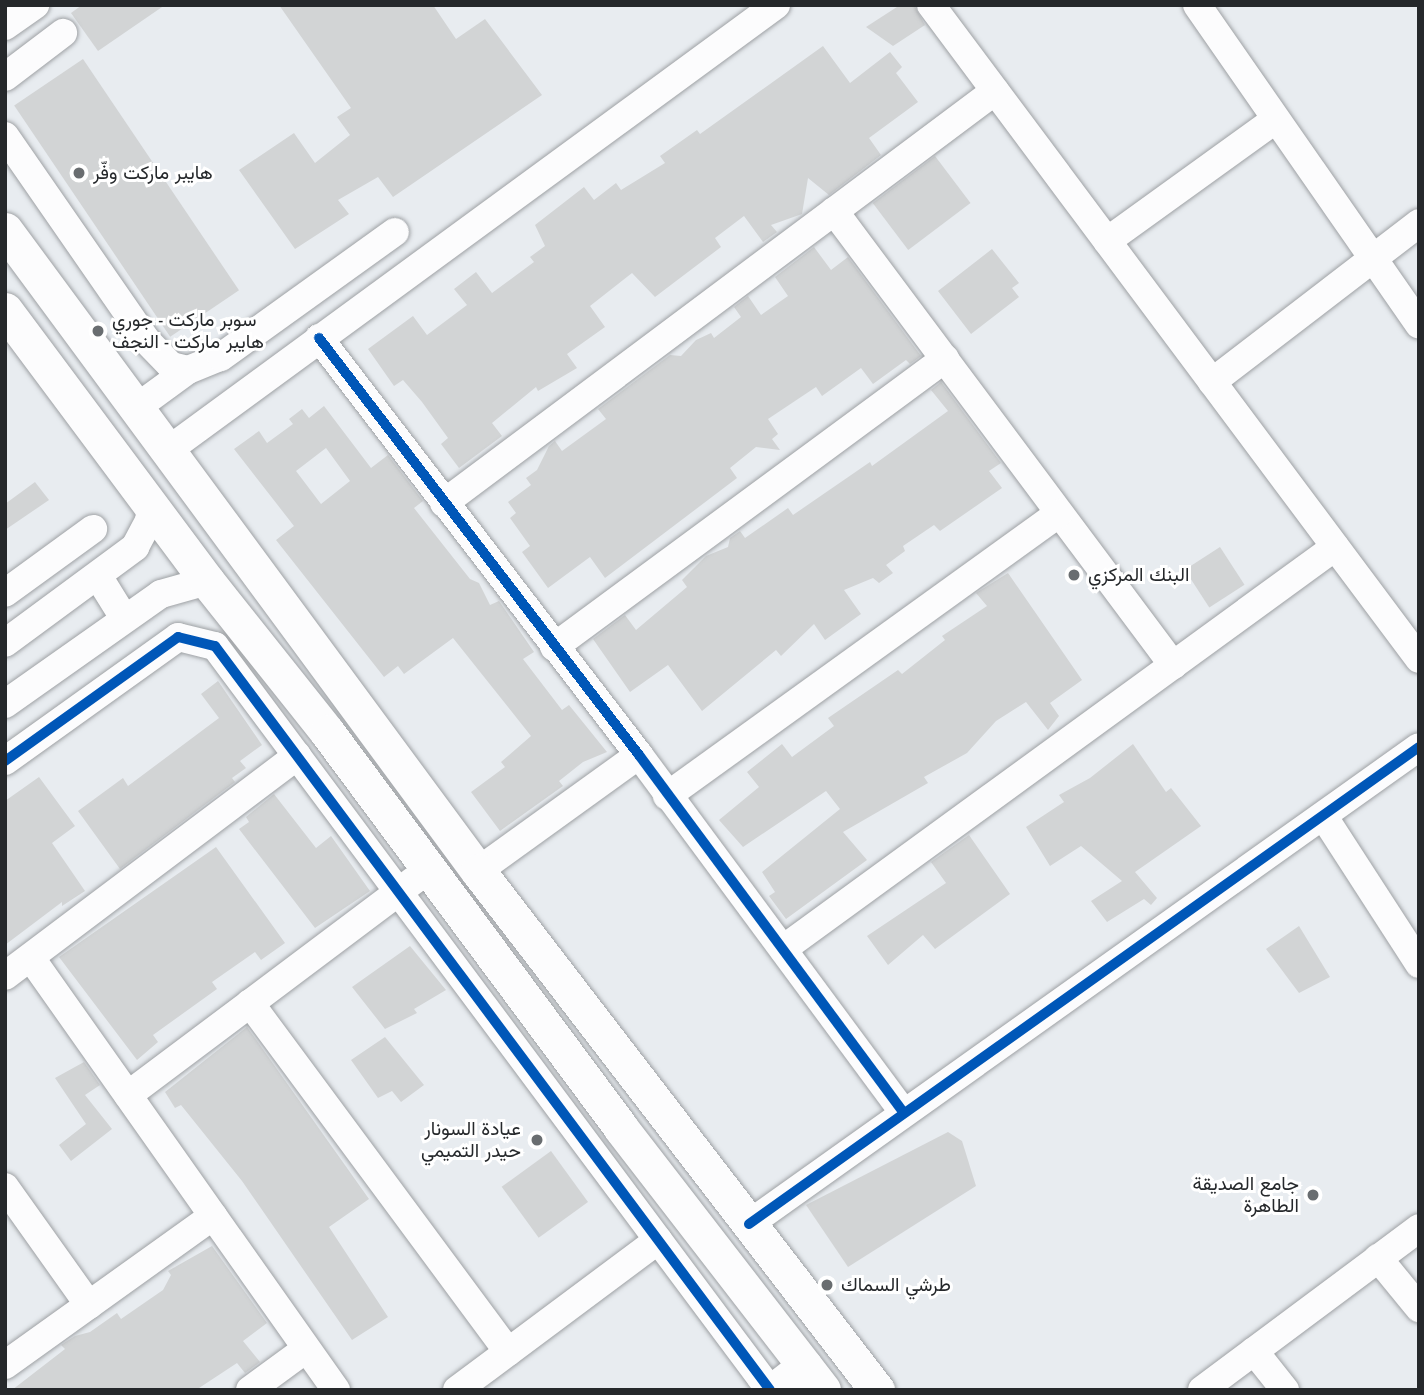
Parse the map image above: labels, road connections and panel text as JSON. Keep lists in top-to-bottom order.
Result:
{
  "places": [
    "هايبر ماركت وفّر",
    "سوبر ماركت - جوري هايبر ماركت - النجف",
    "البنك المركزي",
    "عيادة السونار حيدر التميمي",
    "جامع الصديقة الطاهرة",
    "طرشي السماك"
  ]
}
